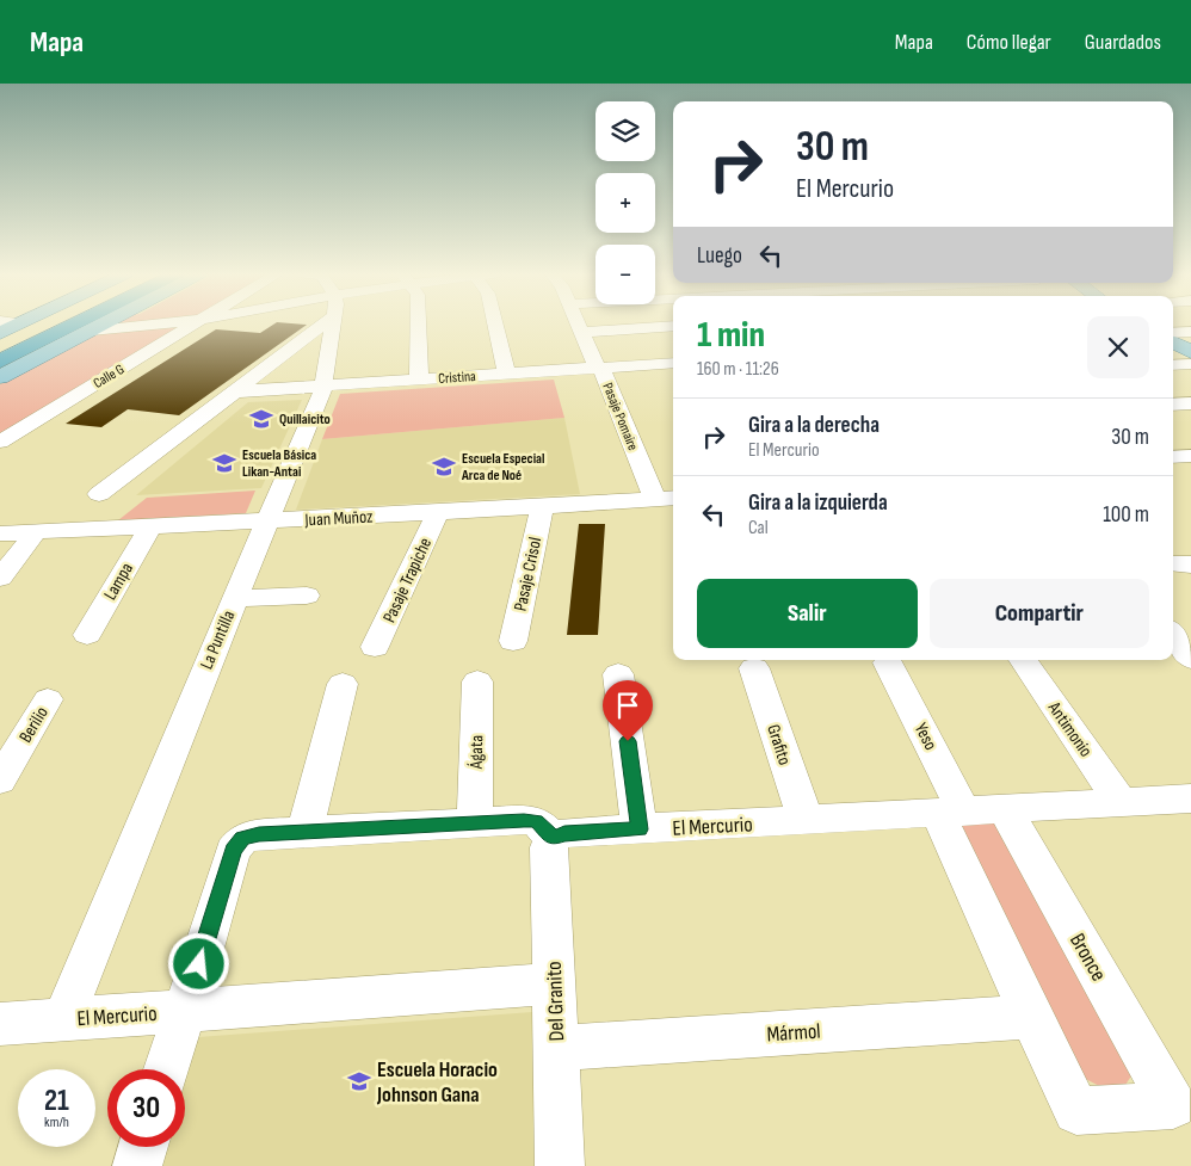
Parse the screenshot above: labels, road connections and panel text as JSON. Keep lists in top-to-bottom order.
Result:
{
  "streets": {
    "street": [
      "Calle G",
      "Cristina",
      "Pasaje Pomaire",
      "Juan Muñoz",
      "Pasaje Crisol",
      "Pasaje Trapiche",
      "Lampa",
      "La Puntilla",
      "Berilio",
      "Antimonio",
      "Yeso",
      "Grafito",
      "Ágata",
      "El Mercurio",
      "Bronce",
      "Del Granito",
      "Mármol"
    ]
  },
  "crossings": [
    ["Cristina", "Pasaje Pomaire"],
    ["Cristina", "La Puntilla"],
    ["Pasaje Pomaire", "Juan Muñoz"],
    ["Juan Muñoz", "Pasaje Crisol"],
    ["Juan Muñoz", "Pasaje Trapiche"],
    ["Juan Muñoz", "Lampa"],
    ["Juan Muñoz", "La Puntilla"],
    ["La Puntilla", "El Mercurio"],
    ["Antimonio", "El Mercurio"],
    ["Yeso", "El Mercurio"],
    ["Grafito", "El Mercurio"],
    ["El Mercurio", "Bronce"],
    ["El Mercurio", "Del Granito"],
    ["Bronce", "Mármol"],
    ["Del Granito", "Mármol"]
  ],
  "places": {
    "school or university": [
      "Quillaicito",
      "Escuela Básica Likan-Antai",
      "Escuela Especial Arca de Noé",
      "Escuela Horacio Johnson Gana"
    ]
  },
  "page": {
    "header": "Mapa",
    "nav": ["Mapa", "Cómo llegar", "Guardados"],
    "map_buttons": ["+", "−"],
    "turn": ["30 m", "El Mercurio"],
    "then": "Luego",
    "heading": ["1 min", "160 m · 11:26"],
    "list": [
      {
        "name": "Gira a la derecha",
        "note": "El Mercurio",
        "value": "30 m"
      },
      {
        "name": "Gira a la izquierda",
        "note": "Cal",
        "value": "100 m"
      }
    ],
    "buttons": ["Salir", "Compartir"],
    "speed": "21 km/h",
    "limit": "30"
  }
}
